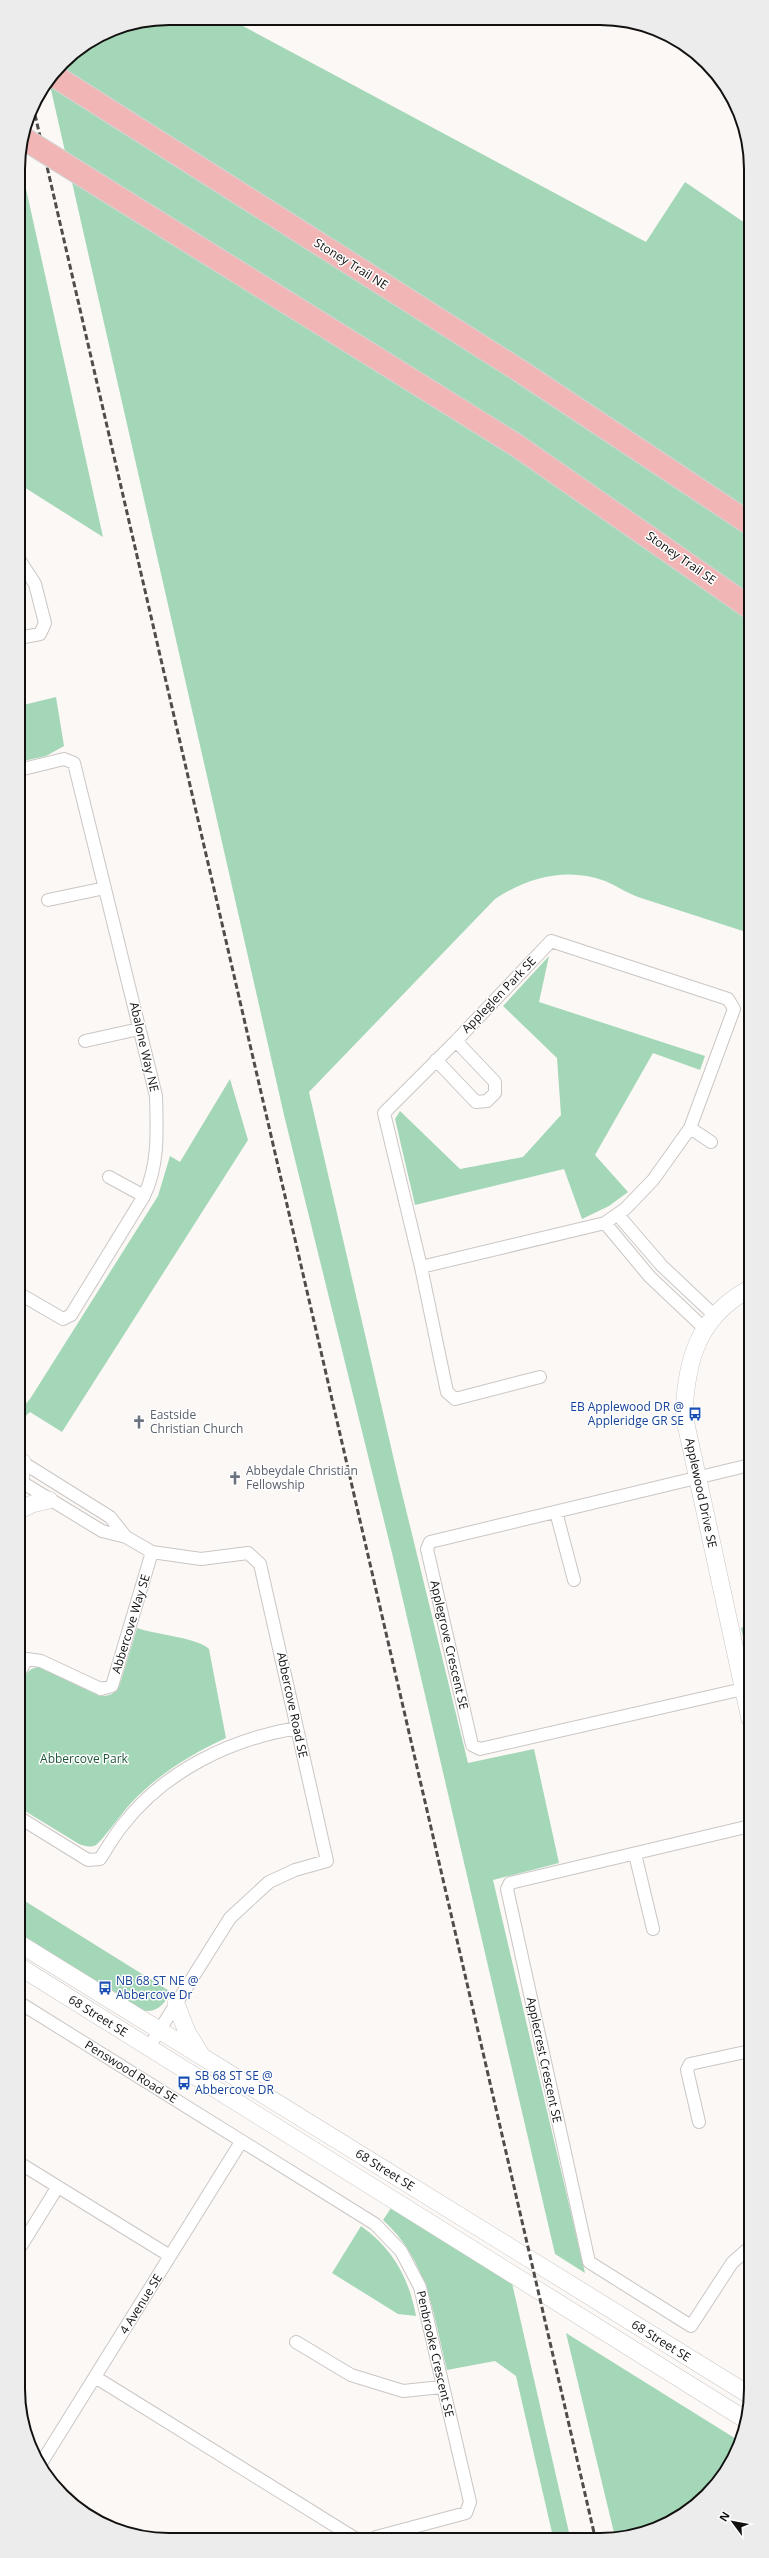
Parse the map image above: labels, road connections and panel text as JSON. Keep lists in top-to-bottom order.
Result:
{
  "streets": {
    "highway": ["Stoney Trail NE", "Stoney Trail SE"],
    "main road": ["Applewood Drive SE", "68 Street SE"],
    "street": [
      "Appleglen Park SE",
      "Abalone Way NE",
      "Abbercove Way SE",
      "Applegrove Crescent SE",
      "Abbercove Road SE",
      "Applecrest Crescent SE",
      "Penswood Road SE",
      "4 Avenue SE",
      "Penbrooke Crescent SE"
    ]
  },
  "crossings": [
    ["Applewood Drive SE", "Applegrove Crescent SE"],
    ["Abbercove Way SE", "Abbercove Road SE"],
    ["Penswood Road SE", "4 Avenue SE"],
    ["Penswood Road SE", "Penbrooke Crescent SE"],
    ["4 Avenue SE", "Penbrooke Crescent SE"]
  ],
  "parks": ["Abbercove Park"],
  "places": {
    "bus stop": ["EB Applewood DR @ Appleridge GR SE", "NB 68 ST NE @ Abbercove Dr", "SB 68 ST SE @ Abbercove DR"],
    "church": ["Eastside Christian Church", "Abbeydale Christian Fellowship"]
  },
  "north": "top left"
}
